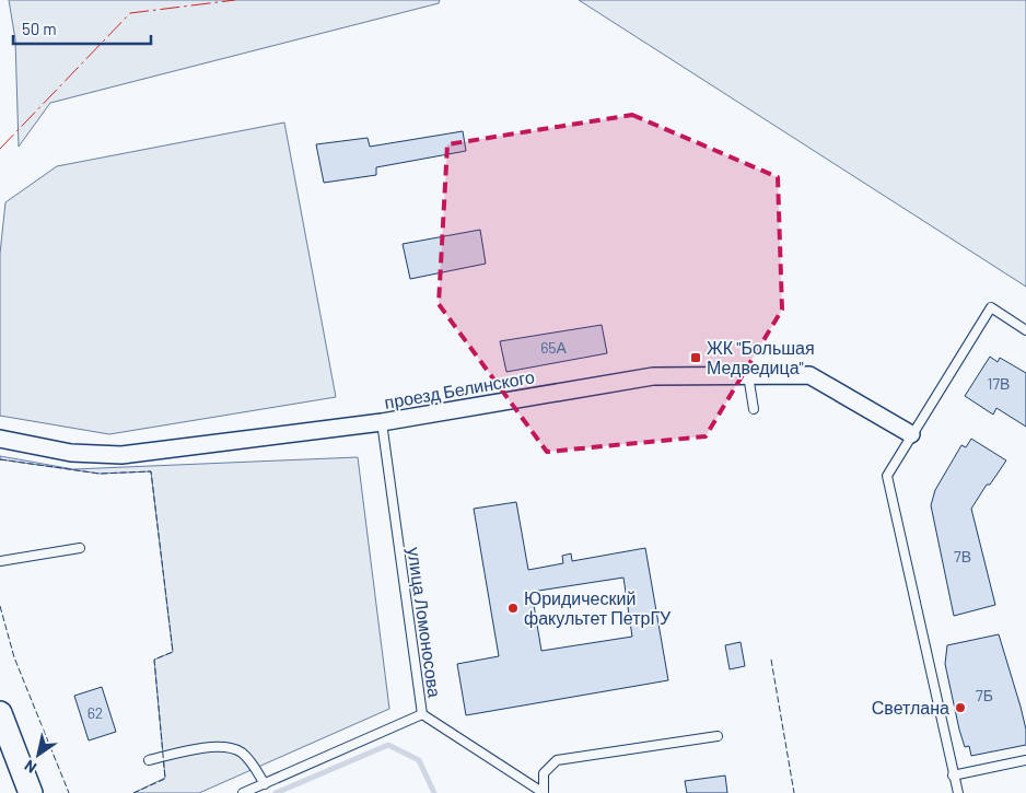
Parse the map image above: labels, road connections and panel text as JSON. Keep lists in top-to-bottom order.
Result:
{
  "streets": {
    "street": ["проезд Белинского"],
    "lane": ["улица Ломоносова"]
  },
  "crossings": [
    ["проезд Белинского", "улица Ломоносова"]
  ],
  "places": {
    "transit": ["ЖК \"Большая Медведица\""],
    "other": ["Юридический факультет ПетрГУ", "Светлана"]
  },
  "house_numbers": [
    "65А",
    "17В",
    "7В",
    "7Б",
    "62"
  ],
  "scale_bar": "50 m",
  "north": "bottom left"
}
